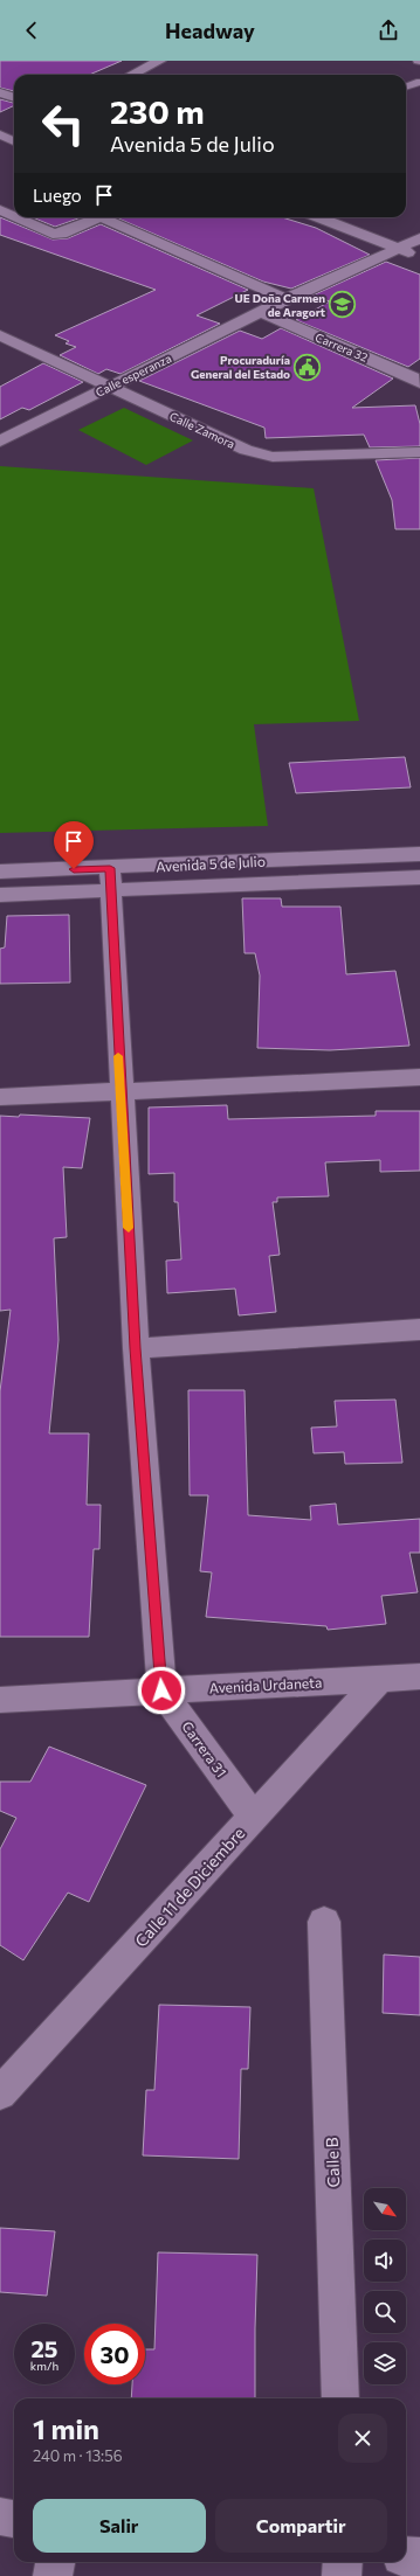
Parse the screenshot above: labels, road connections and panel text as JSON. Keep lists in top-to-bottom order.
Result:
{
  "streets": {
    "street": [
      "Carrera 32",
      "Calle esperanza",
      "Calle Zamora",
      "Avenida 5 de Julio",
      "Avenida Urdaneta",
      "Carrera 31",
      "Calle 11 de Diciembre",
      "Calle B"
    ]
  },
  "crossings": [
    ["Carrera 32", "Calle esperanza"],
    ["Calle esperanza", "Calle Zamora"],
    ["Avenida Urdaneta", "Carrera 31"],
    ["Avenida Urdaneta", "Calle 11 de Diciembre"],
    ["Carrera 31", "Calle 11 de Diciembre"]
  ],
  "places": {
    "school or university": ["UE Doña Carmen de Aragort"],
    "public building": ["Procuraduría General del Estado"]
  },
  "north": "bottom right",
  "page": {
    "header": "Headway",
    "turn": ["230 m", "Avenida 5 de Julio"],
    "then": "Luego",
    "speed": "25 km/h",
    "limit": "30",
    "heading": ["1 min", "240 m · 13:56"],
    "buttons": ["Salir", "Compartir"]
  }
}
